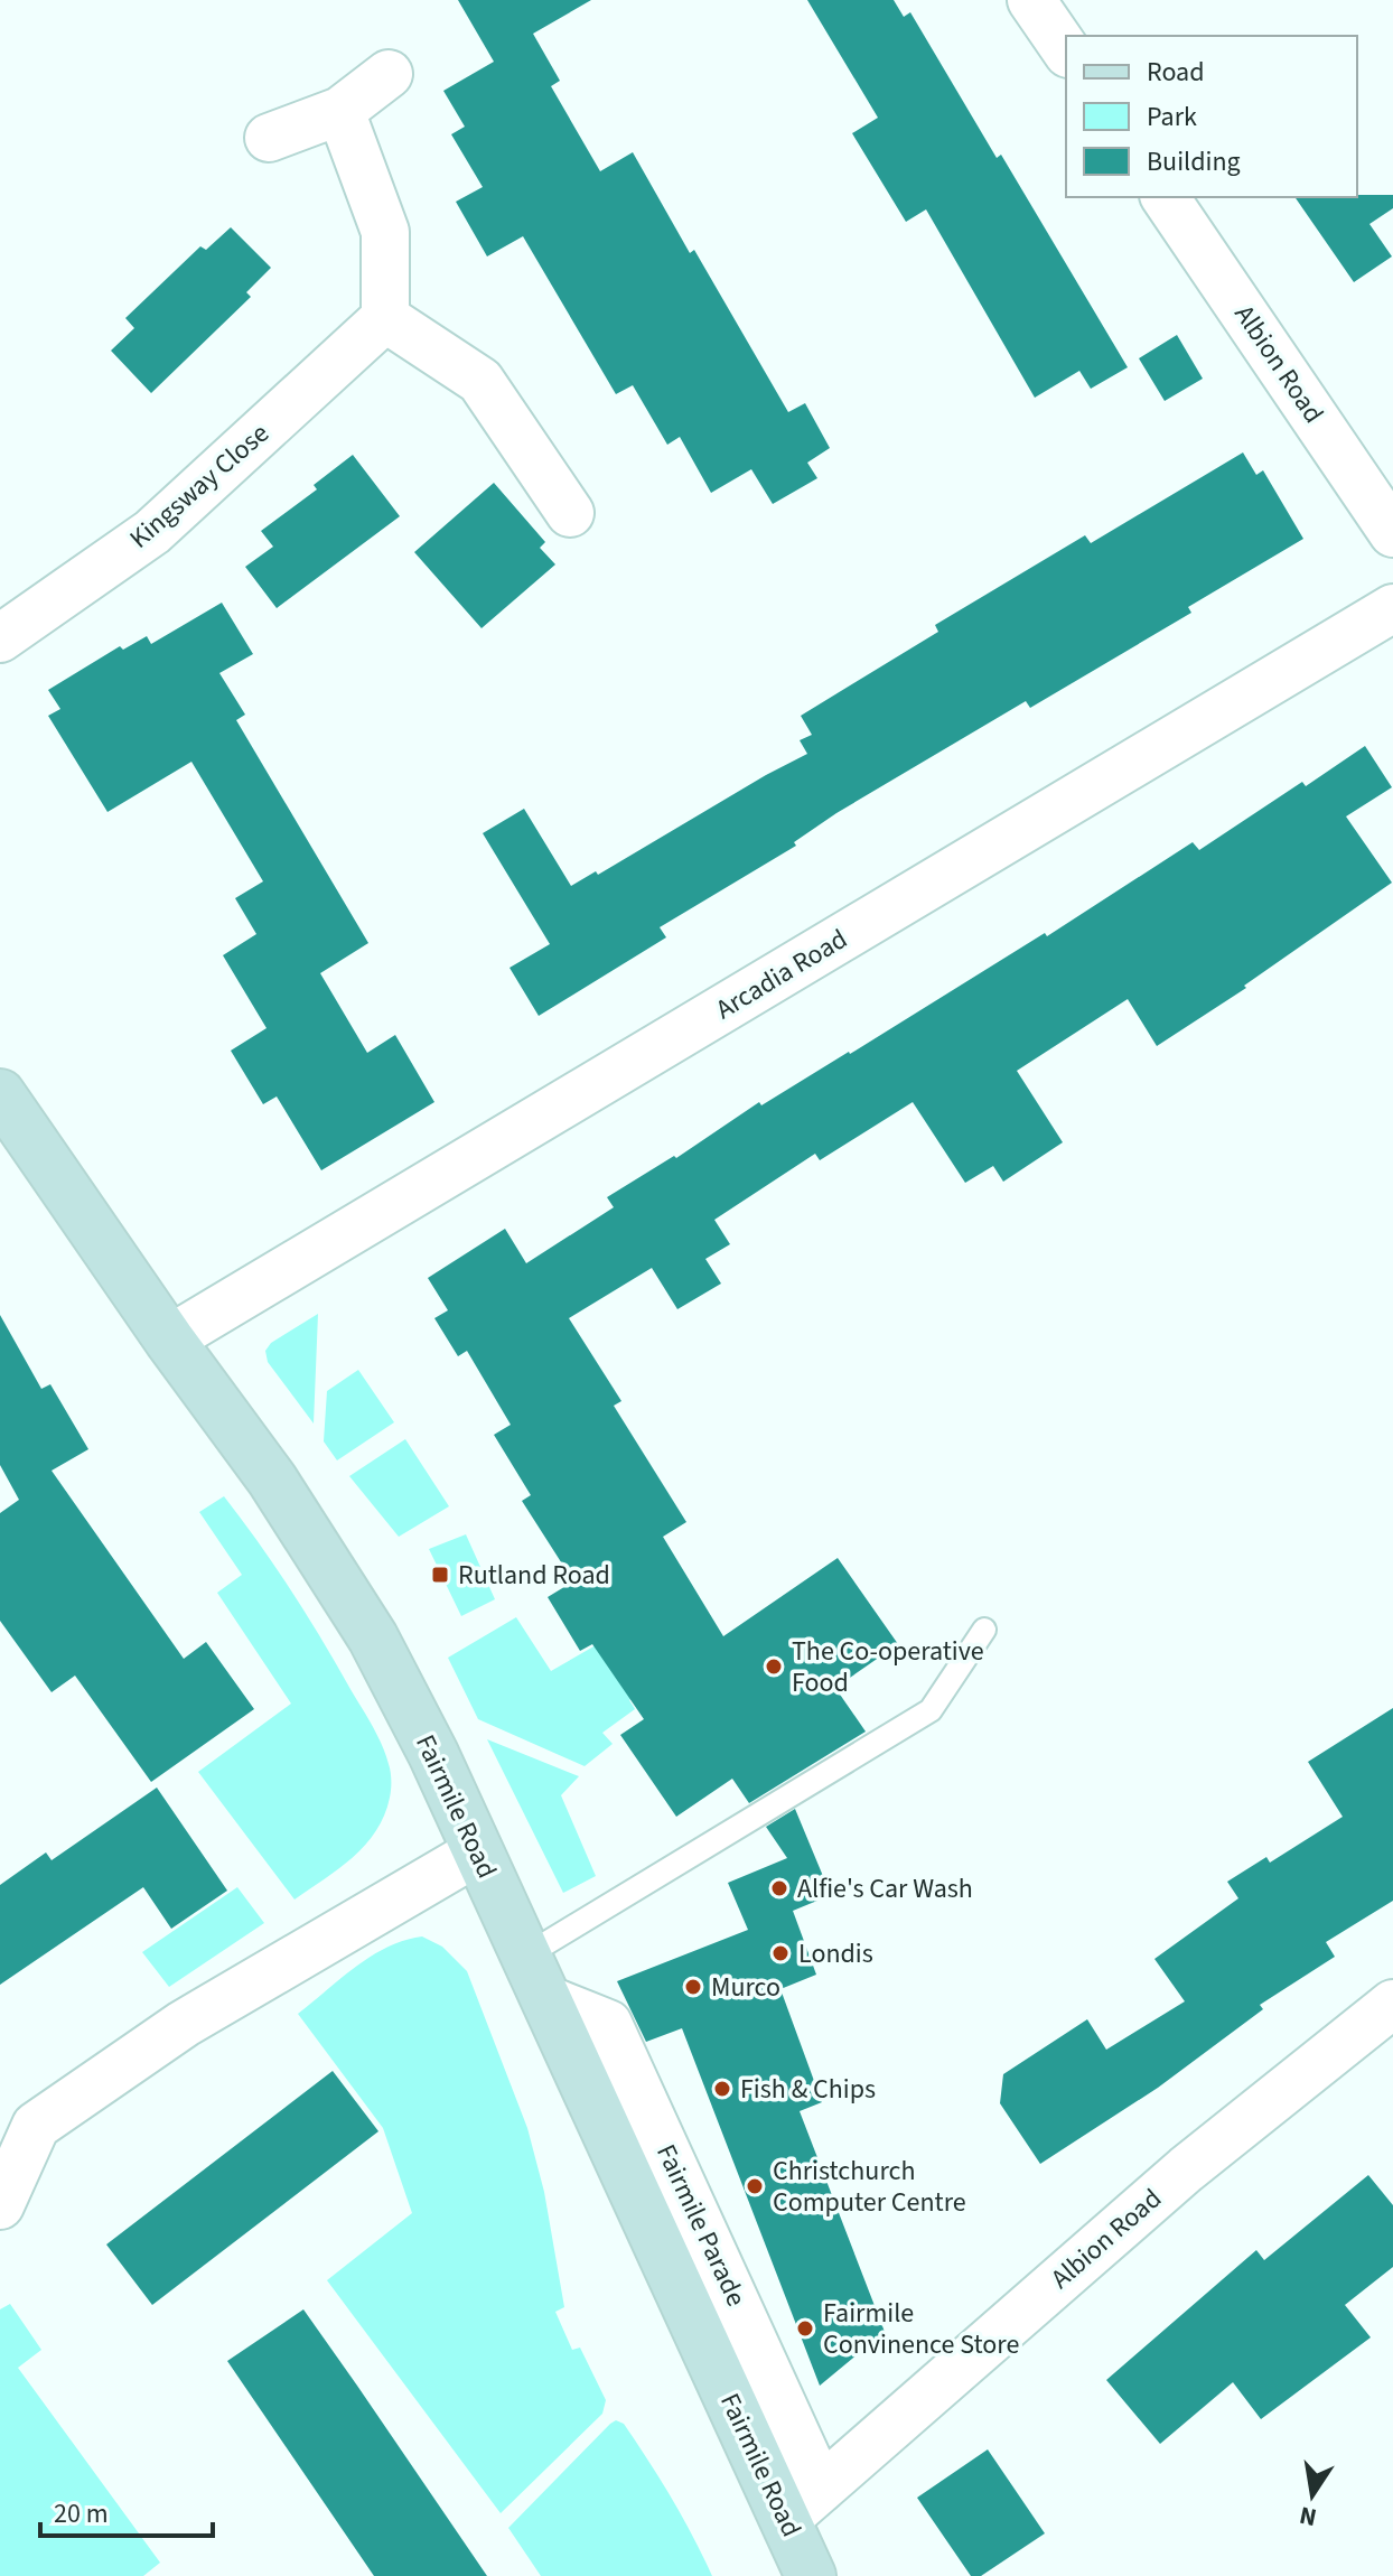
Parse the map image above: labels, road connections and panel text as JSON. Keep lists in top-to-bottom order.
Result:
{
  "streets": {
    "main road": ["Fairmile Road"],
    "street": ["Albion Road", "Kingsway Close", "Arcadia Road"]
  },
  "crossings": [
    ["Albion Road", "Fairmile Road"],
    ["Arcadia Road", "Fairmile Road"]
  ],
  "places": {
    "transit": ["Rutland Road"],
    "other": [
      "The Co-operative Food",
      "Alfie's Car Wash",
      "Londis",
      "Murco",
      "Fish & Chips",
      "Christchurch Computer Centre",
      "Fairmile Convinence Store"
    ]
  },
  "legend": ["Road", "Park", "Building"],
  "scale_bar": "20 m",
  "north": "bottom"
}
